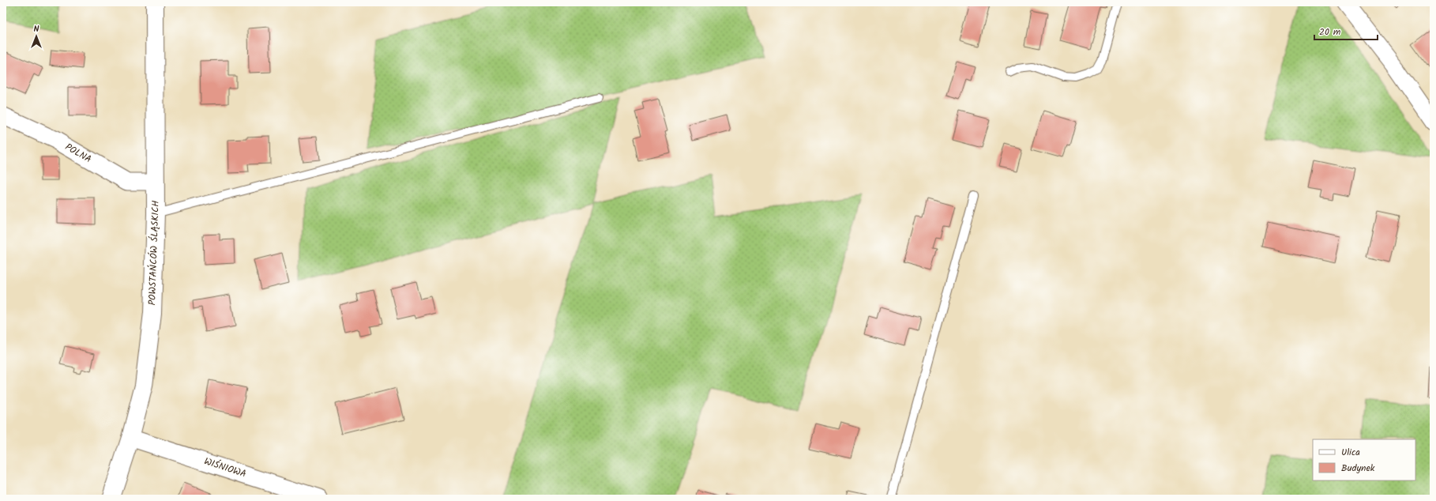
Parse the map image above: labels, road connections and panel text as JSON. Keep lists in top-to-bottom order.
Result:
{
  "streets": {
    "street": ["POLNA", "POWSTAŃCÓW ŚLĄSKICH", "WIŚNIOWA"]
  },
  "crossings": [
    ["POLNA", "POWSTAŃCÓW ŚLĄSKICH"],
    ["POWSTAŃCÓW ŚLĄSKICH", "WIŚNIOWA"]
  ],
  "legend": ["Ulica", "Budynek"],
  "scale_bar": "20 m",
  "north": "top"
}
